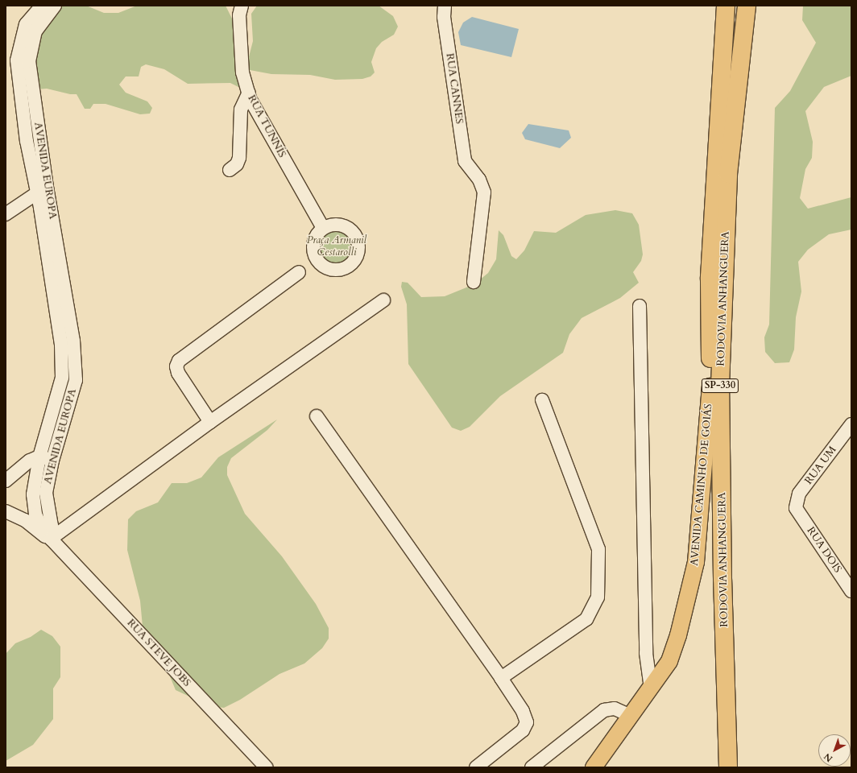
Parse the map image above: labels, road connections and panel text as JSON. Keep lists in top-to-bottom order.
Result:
{
  "streets": {
    "highway": ["RODOVIA ANHANGUERA", "SP-330"],
    "main road": ["AVENIDA CAMINHO DE GOIÁS"],
    "street": [
      "RUA CANNES",
      "RUA TUNNÍS",
      "AVENIDA EUROPA",
      "RUA UM",
      "RUA DOIS",
      "RUA STEVE JOBS"
    ]
  },
  "crossings": [
    ["AVENIDA EUROPA", "RUA STEVE JOBS"],
    ["RODOVIA ANHANGUERA", "AVENIDA CAMINHO DE GOIÁS"],
    ["RUA UM", "RUA DOIS"]
  ],
  "parks": ["Praça Armanil Cestarolli"],
  "north": "bottom left"
}
